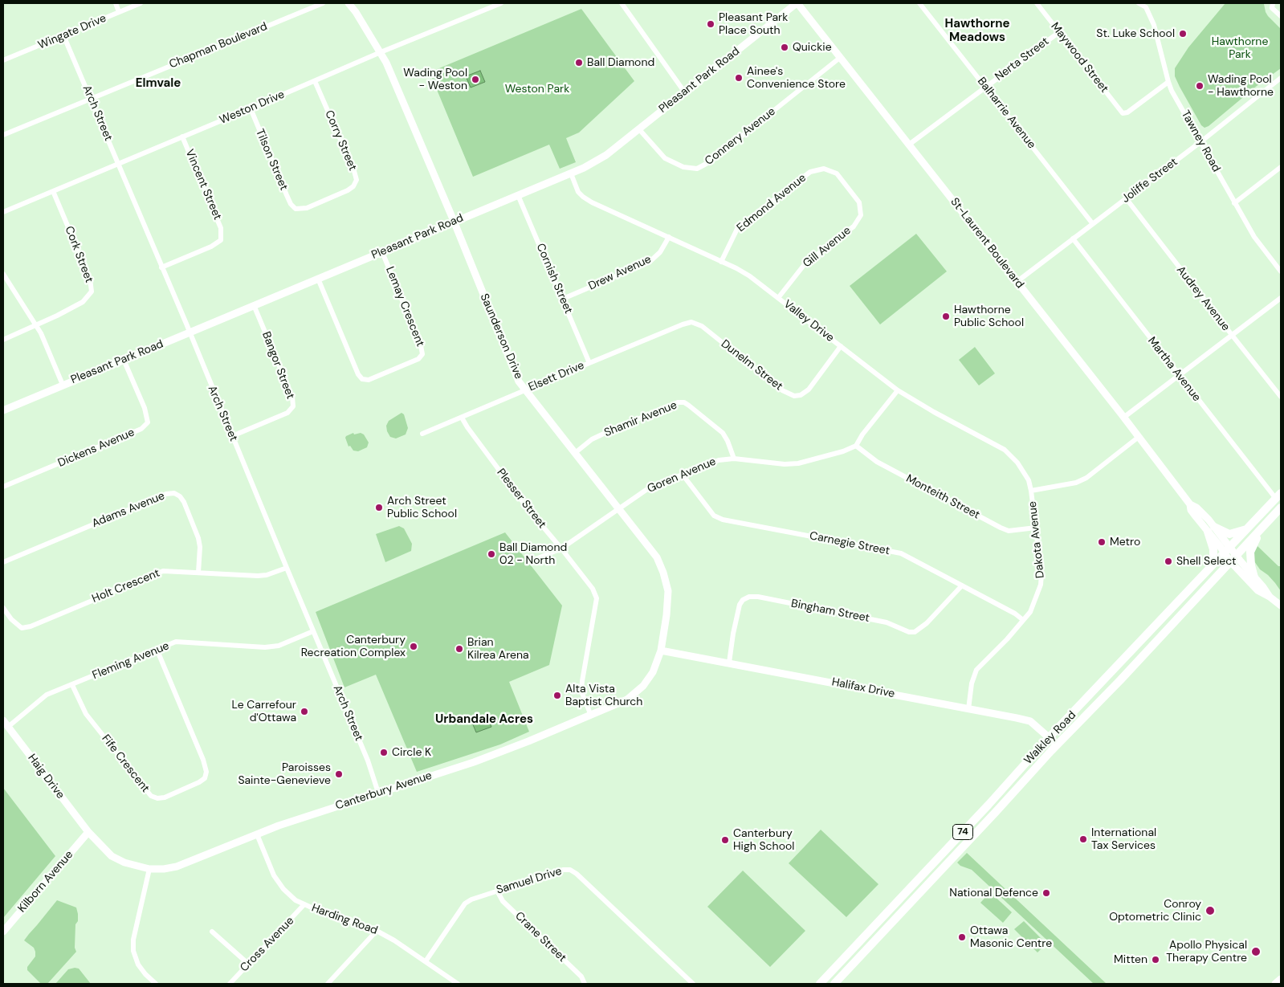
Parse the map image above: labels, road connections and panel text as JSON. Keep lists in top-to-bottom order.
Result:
{
  "streets": {
    "main road": ["Walkley Road", "74"],
    "street": [
      "Wingate Drive",
      "Chapman Boulevard",
      "Maywood Street",
      "Nerta Street",
      "Pleasant Park Road",
      "Weston Drive",
      "Arch Street",
      "Balharrie Avenue",
      "Connery Avenue",
      "Corry Street",
      "Tawney Road",
      "Tilson Street",
      "Joliffe Street",
      "Vincent Street",
      "Edmond Avenue",
      "St-Laurent Boulevard",
      "Gill Avenue",
      "Cork Street",
      "Drew Avenue",
      "Cornish Street",
      "Audrey Avenue",
      "Lemay Crescent",
      "Valley Drive",
      "Saunderson Drive",
      "Bangor Street",
      "Dunelm Street",
      "Martha Avenue",
      "Elsett Drive",
      "Shamir Avenue",
      "Dickens Avenue",
      "Goren Avenue",
      "Monteith Street",
      "Plesser Street",
      "Adams Avenue",
      "Dakota Avenue",
      "Carnegie Street",
      "Holt Crescent",
      "Bingham Street",
      "Fleming Avenue",
      "Halifax Drive",
      "Fife Crescent",
      "Haig Drive",
      "Canterbury Avenue",
      "Samuel Drive",
      "Kilborn Avenue",
      "Harding Road",
      "Crane Street",
      "Cross Avenue"
    ]
  },
  "crossings": [
    ["Wingate Drive", "Arch Street"],
    ["Chapman Boulevard", "Arch Street"],
    ["Maywood Street", "Nerta Street"],
    ["Maywood Street", "Tawney Road"],
    ["Nerta Street", "Balharrie Avenue"],
    ["Nerta Street", "St-Laurent Boulevard"],
    ["Pleasant Park Road", "Arch Street"],
    ["Pleasant Park Road", "Connery Avenue"],
    ["Pleasant Park Road", "St-Laurent Boulevard"],
    ["Pleasant Park Road", "Cornish Street"],
    ["Pleasant Park Road", "Lemay Crescent"],
    ["Pleasant Park Road", "Valley Drive"],
    ["Pleasant Park Road", "Saunderson Drive"],
    ["Pleasant Park Road", "Bangor Street"],
    ["Pleasant Park Road", "Dickens Avenue"],
    ["Weston Drive", "Arch Street"],
    ["Weston Drive", "Corry Street"],
    ["Weston Drive", "Tilson Street"],
    ["Weston Drive", "Vincent Street"],
    ["Weston Drive", "Cork Street"],
    ["Weston Drive", "Saunderson Drive"],
    ["Arch Street", "Vincent Street"],
    ["Arch Street", "Bangor Street"],
    ["Arch Street", "Holt Crescent"],
    ["Arch Street", "Fleming Avenue"],
    ["Arch Street", "Canterbury Avenue"],
    ["Balharrie Avenue", "Joliffe Street"],
    ["Connery Avenue", "St-Laurent Boulevard"],
    ["Corry Street", "Tilson Street"],
    ["Tawney Road", "Joliffe Street"],
    ["Joliffe Street", "St-Laurent Boulevard"],
    ["Joliffe Street", "Audrey Avenue"],
    ["Joliffe Street", "Martha Avenue"],
    ["Edmond Avenue", "Gill Avenue"],
    ["Edmond Avenue", "Valley Drive"],
    ["St-Laurent Boulevard", "Walkley Road"],
    ["Gill Avenue", "Valley Drive"],
    ["Drew Avenue", "Cornish Street"],
    ["Drew Avenue", "Valley Drive"],
    ["Cornish Street", "Elsett Drive"],
    ["Valley Drive", "Dunelm Street"],
    ["Valley Drive", "Dakota Avenue"],
    ["Saunderson Drive", "Elsett Drive"],
    ["Saunderson Drive", "Shamir Avenue"],
    ["Saunderson Drive", "Goren Avenue"],
    ["Saunderson Drive", "Halifax Drive"],
    ["Saunderson Drive", "Canterbury Avenue"],
    ["Dunelm Street", "Elsett Drive"],
    ["Martha Avenue", "Walkley Road"],
    ["Elsett Drive", "Plesser Street"],
    ["Shamir Avenue", "Goren Avenue"],
    ["Goren Avenue", "Monteith Street"],
    ["Goren Avenue", "Plesser Street"],
    ["Goren Avenue", "Carnegie Street"],
    ["Monteith Street", "Dakota Avenue"],
    ["Plesser Street", "Canterbury Avenue"],
    ["Adams Avenue", "Holt Crescent"],
    ["Dakota Avenue", "Carnegie Street"],
    ["Dakota Avenue", "Halifax Drive"],
    ["Carnegie Street", "Bingham Street"],
    ["Bingham Street", "Halifax Drive"],
    ["Fleming Avenue", "Fife Crescent"],
    ["Fleming Avenue", "Haig Drive"],
    ["Halifax Drive", "Walkley Road"],
    ["Halifax Drive", "Canterbury Avenue"],
    ["Haig Drive", "Canterbury Avenue"],
    ["Haig Drive", "Kilborn Avenue"],
    ["Canterbury Avenue", "Kilborn Avenue"],
    ["Canterbury Avenue", "Harding Road"],
    ["Samuel Drive", "Harding Road"],
    ["Samuel Drive", "Crane Street"],
    ["Harding Road", "Cross Avenue"]
  ],
  "districts": ["Hawthorne Meadows", "Elmvale", "Urbandale Acres"],
  "parks": ["Hawthorne Park", "Weston Park"],
  "places": [
    "Pleasant Park Place South",
    "St. Luke School",
    "Quickie",
    "Ball Diamond",
    "Ainee's Convenience Store",
    "Wading Pool - Weston",
    "Wading Pool - Hawthorne",
    "Hawthorne Public School",
    "Arch Street Public School",
    "Metro",
    "Ball Diamond 02 - North",
    "Shell Select",
    "Canterbury Recreation Complex",
    "Brian Kilrea Arena",
    "Alta Vista Baptist Church",
    "Le Carrefour d'Ottawa",
    "Circle K",
    "Paroisses Sainte-Genevieve",
    "International Tax Services",
    "Canterbury High School",
    "National Defence",
    "Conroy Optometric Clinic",
    "Ottawa Masonic Centre",
    "Apollo Physical Therapy Centre",
    "Mitten"
  ]
}
